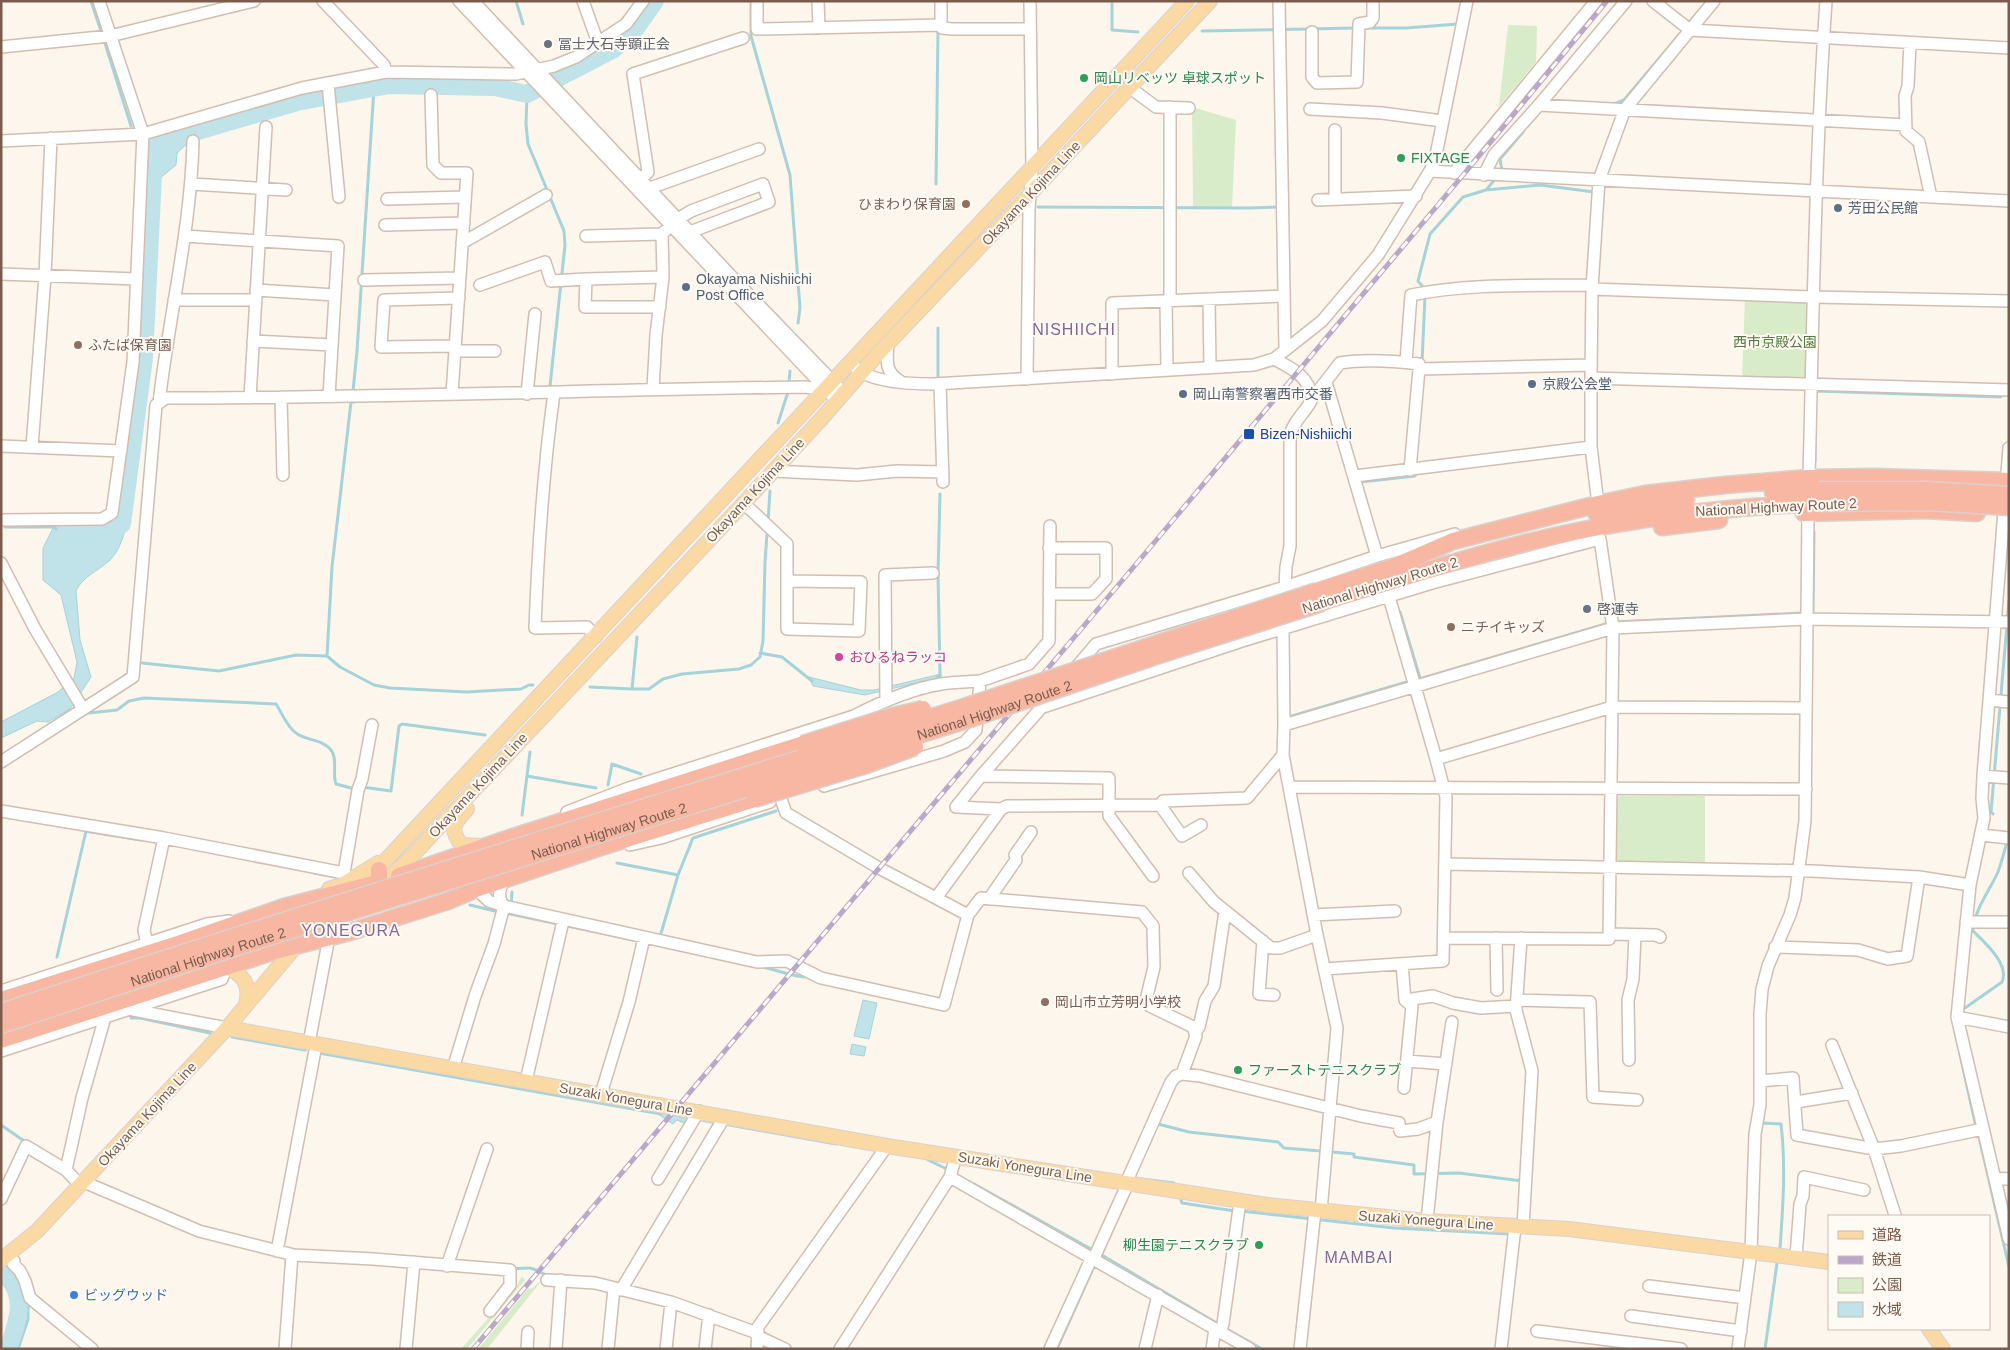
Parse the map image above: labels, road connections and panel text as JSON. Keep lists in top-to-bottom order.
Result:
{
  "streets": {
    "highway": ["National Highway Route 2"],
    "main road": ["Okayama Kojima Line", "Suzaki Yonegura Line"]
  },
  "crossings": [
    ["Okayama Kojima Line", "Suzaki Yonegura Line"]
  ],
  "districts": ["NISHIICHI", "YONEGURA", "MAMBAI"],
  "parks": ["西市京殿公園"],
  "places": {
    "other": [
      "冨士大石寺顕正会",
      "岡山リベッツ 卓球スポット",
      "FIXTAGE",
      "ひまわり保育園",
      "芳田公民館",
      "Okayama Nishiichi Post Office",
      "ふたば保育園",
      "京殿公会堂",
      "岡山南警察署西市交番",
      "啓運寺",
      "ニチイキッズ",
      "おひるねラッコ",
      "岡山市立芳明小学校",
      "ファーストテニスクラブ",
      "柳生園テニスクラブ",
      "ビッグウッド"
    ],
    "transit": ["Bizen-Nishiichi"]
  },
  "legend": [
    "道路",
    "鉄道",
    "公園",
    "水域"
  ]
}
